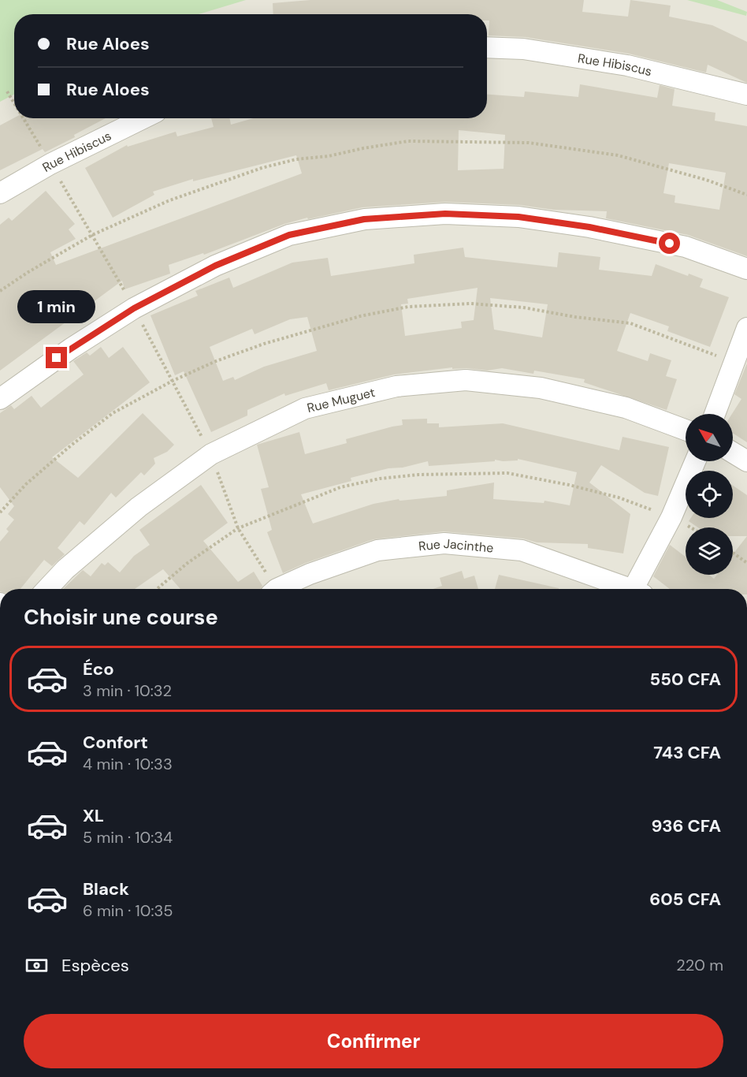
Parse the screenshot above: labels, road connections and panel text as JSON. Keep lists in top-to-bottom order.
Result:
{
  "streets": {
    "street": ["Rue Hibiscus", "Rue Muguet", "Rue Jacinthe"]
  },
  "north": "top left",
  "page": {
    "banner": ["Rue Aloes", "Rue Aloes"],
    "bubble": "1 min",
    "heading": "Choisir une course",
    "list": [
      {
        "name": "Éco",
        "note": "3 min · 10:32",
        "value": "550 CFA"
      },
      {
        "name": "Confort",
        "note": "4 min · 10:33",
        "value": "743 CFA"
      },
      {
        "name": "XL",
        "note": "5 min · 10:34",
        "value": "936 CFA"
      },
      {
        "name": "Black",
        "note": "6 min · 10:35",
        "value": "605 CFA"
      }
    ],
    "pay": ["Espèces", "220 m"],
    "buttons": "Confirmer"
  }
}
